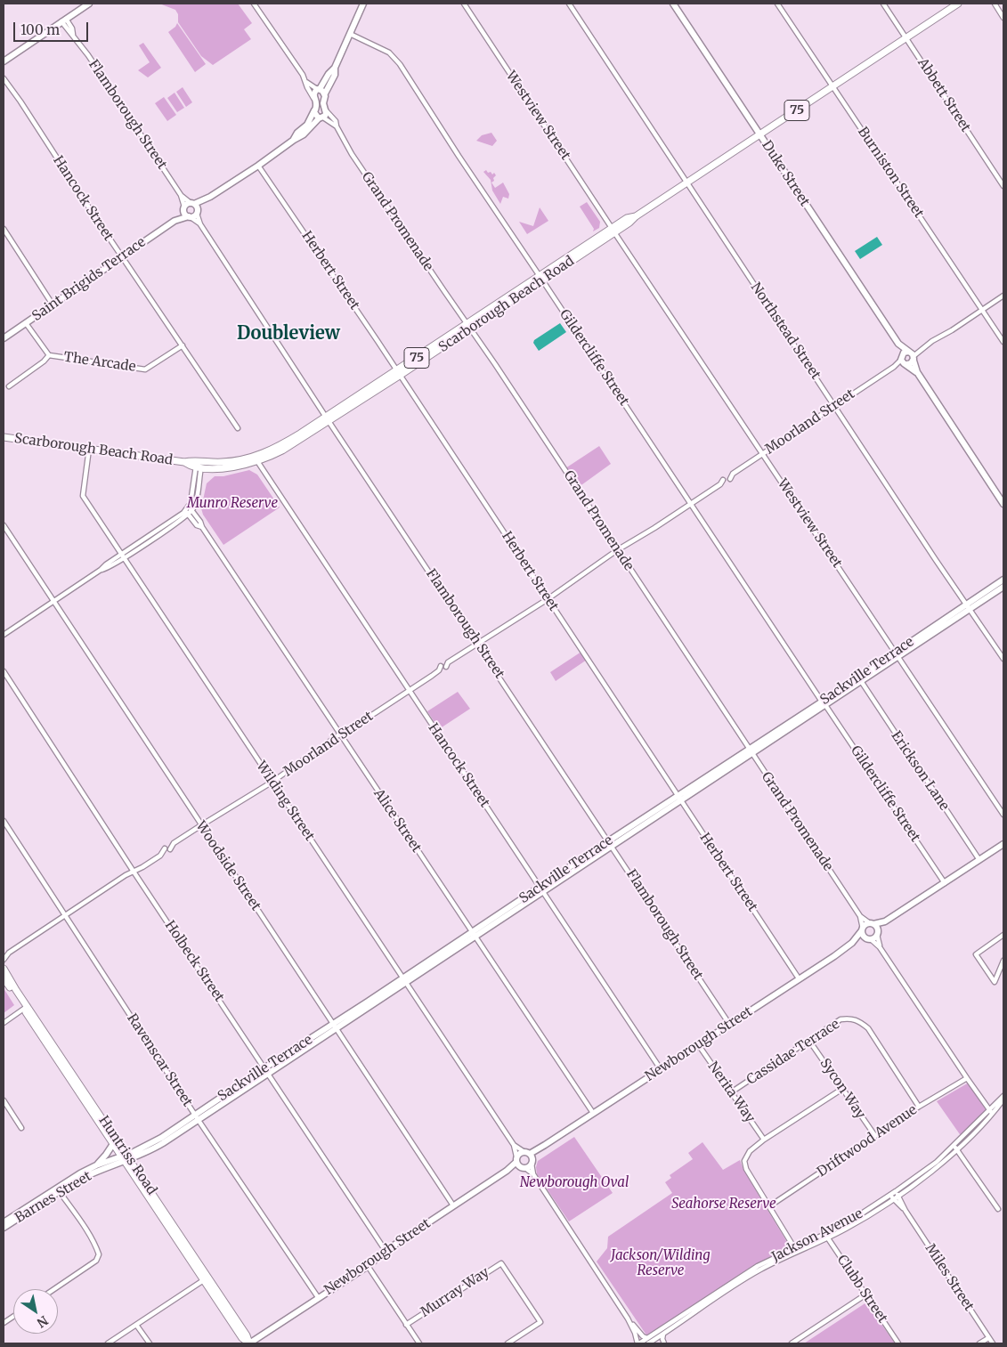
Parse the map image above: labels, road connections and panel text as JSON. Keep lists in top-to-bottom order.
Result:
{
  "streets": {
    "main road": [
      "75",
      "Duke Street",
      "Saint Brigids Terrace",
      "Scarborough Beach Road",
      "Sackville Terrace",
      "Newborough Street",
      "Huntriss Road",
      "Barnes Street"
    ],
    "street": [
      "Abbett Street",
      "Flamborough Street",
      "Westview Street",
      "Burniston Street",
      "Hancock Street",
      "Grand Promenade",
      "Herbert Street",
      "Northstead Street",
      "Gildercliffe Street",
      "The Arcade",
      "Moorland Street",
      "Erickson Lane",
      "Wilding Street",
      "Alice Street",
      "Woodside Street",
      "Holbeck Street",
      "Cassidae Terrace",
      "Ravenscar Street",
      "Sycon Way",
      "Nerita Way",
      "Driftwood Avenue",
      "Jackson Avenue",
      "Miles Street",
      "Clubb Street",
      "Murray Way"
    ]
  },
  "crossings": [
    ["Abbett Street", "Scarborough Beach Road"],
    ["Flamborough Street", "Saint Brigids Terrace"],
    ["Flamborough Street", "Scarborough Beach Road"],
    ["Flamborough Street", "Sackville Terrace"],
    ["Flamborough Street", "Newborough Street"],
    ["Westview Street", "Scarborough Beach Road"],
    ["Westview Street", "Moorland Street"],
    ["Westview Street", "Sackville Terrace"],
    ["Burniston Street", "Scarborough Beach Road"],
    ["Duke Street", "Scarborough Beach Road"],
    ["Duke Street", "Moorland Street"],
    ["Hancock Street", "Saint Brigids Terrace"],
    ["Hancock Street", "Scarborough Beach Road"],
    ["Hancock Street", "The Arcade"],
    ["Hancock Street", "Moorland Street"],
    ["Hancock Street", "Sackville Terrace"],
    ["Hancock Street", "Newborough Street"],
    ["Grand Promenade", "Scarborough Beach Road"],
    ["Grand Promenade", "Sackville Terrace"],
    ["Grand Promenade", "Newborough Street"],
    ["Herbert Street", "Scarborough Beach Road"],
    ["Herbert Street", "Sackville Terrace"],
    ["Herbert Street", "Newborough Street"],
    ["Saint Brigids Terrace", "The Arcade"],
    ["Scarborough Beach Road", "Northstead Street"],
    ["Scarborough Beach Road", "Gildercliffe Street"],
    ["Scarborough Beach Road", "Wilding Street"],
    ["Northstead Street", "Moorland Street"],
    ["Northstead Street", "Sackville Terrace"],
    ["Gildercliffe Street", "Sackville Terrace"],
    ["Gildercliffe Street", "Newborough Street"],
    ["Moorland Street", "Wilding Street"],
    ["Moorland Street", "Alice Street"],
    ["Moorland Street", "Woodside Street"],
    ["Sackville Terrace", "Erickson Lane"],
    ["Sackville Terrace", "Wilding Street"],
    ["Sackville Terrace", "Alice Street"],
    ["Sackville Terrace", "Woodside Street"],
    ["Sackville Terrace", "Holbeck Street"],
    ["Sackville Terrace", "Ravenscar Street"],
    ["Sackville Terrace", "Huntriss Road"],
    ["Sackville Terrace", "Barnes Street"],
    ["Erickson Lane", "Newborough Street"],
    ["Wilding Street", "Newborough Street"],
    ["Alice Street", "Newborough Street"],
    ["Woodside Street", "Newborough Street"],
    ["Holbeck Street", "Newborough Street"],
    ["Newborough Street", "Ravenscar Street"],
    ["Newborough Street", "Nerita Way"],
    ["Newborough Street", "Huntriss Road"],
    ["Cassidae Terrace", "Sycon Way"],
    ["Cassidae Terrace", "Nerita Way"],
    ["Cassidae Terrace", "Driftwood Avenue"],
    ["Sycon Way", "Driftwood Avenue"],
    ["Huntriss Road", "Barnes Street"],
    ["Jackson Avenue", "Miles Street"],
    ["Jackson Avenue", "Clubb Street"]
  ],
  "districts": ["Doubleview"],
  "parks": [
    "Munro Reserve",
    "Newborough Oval",
    "Seahorse Reserve",
    "Jackson/Wilding Reserve"
  ],
  "scale_bar": "100 m",
  "north": "bottom right"
}
